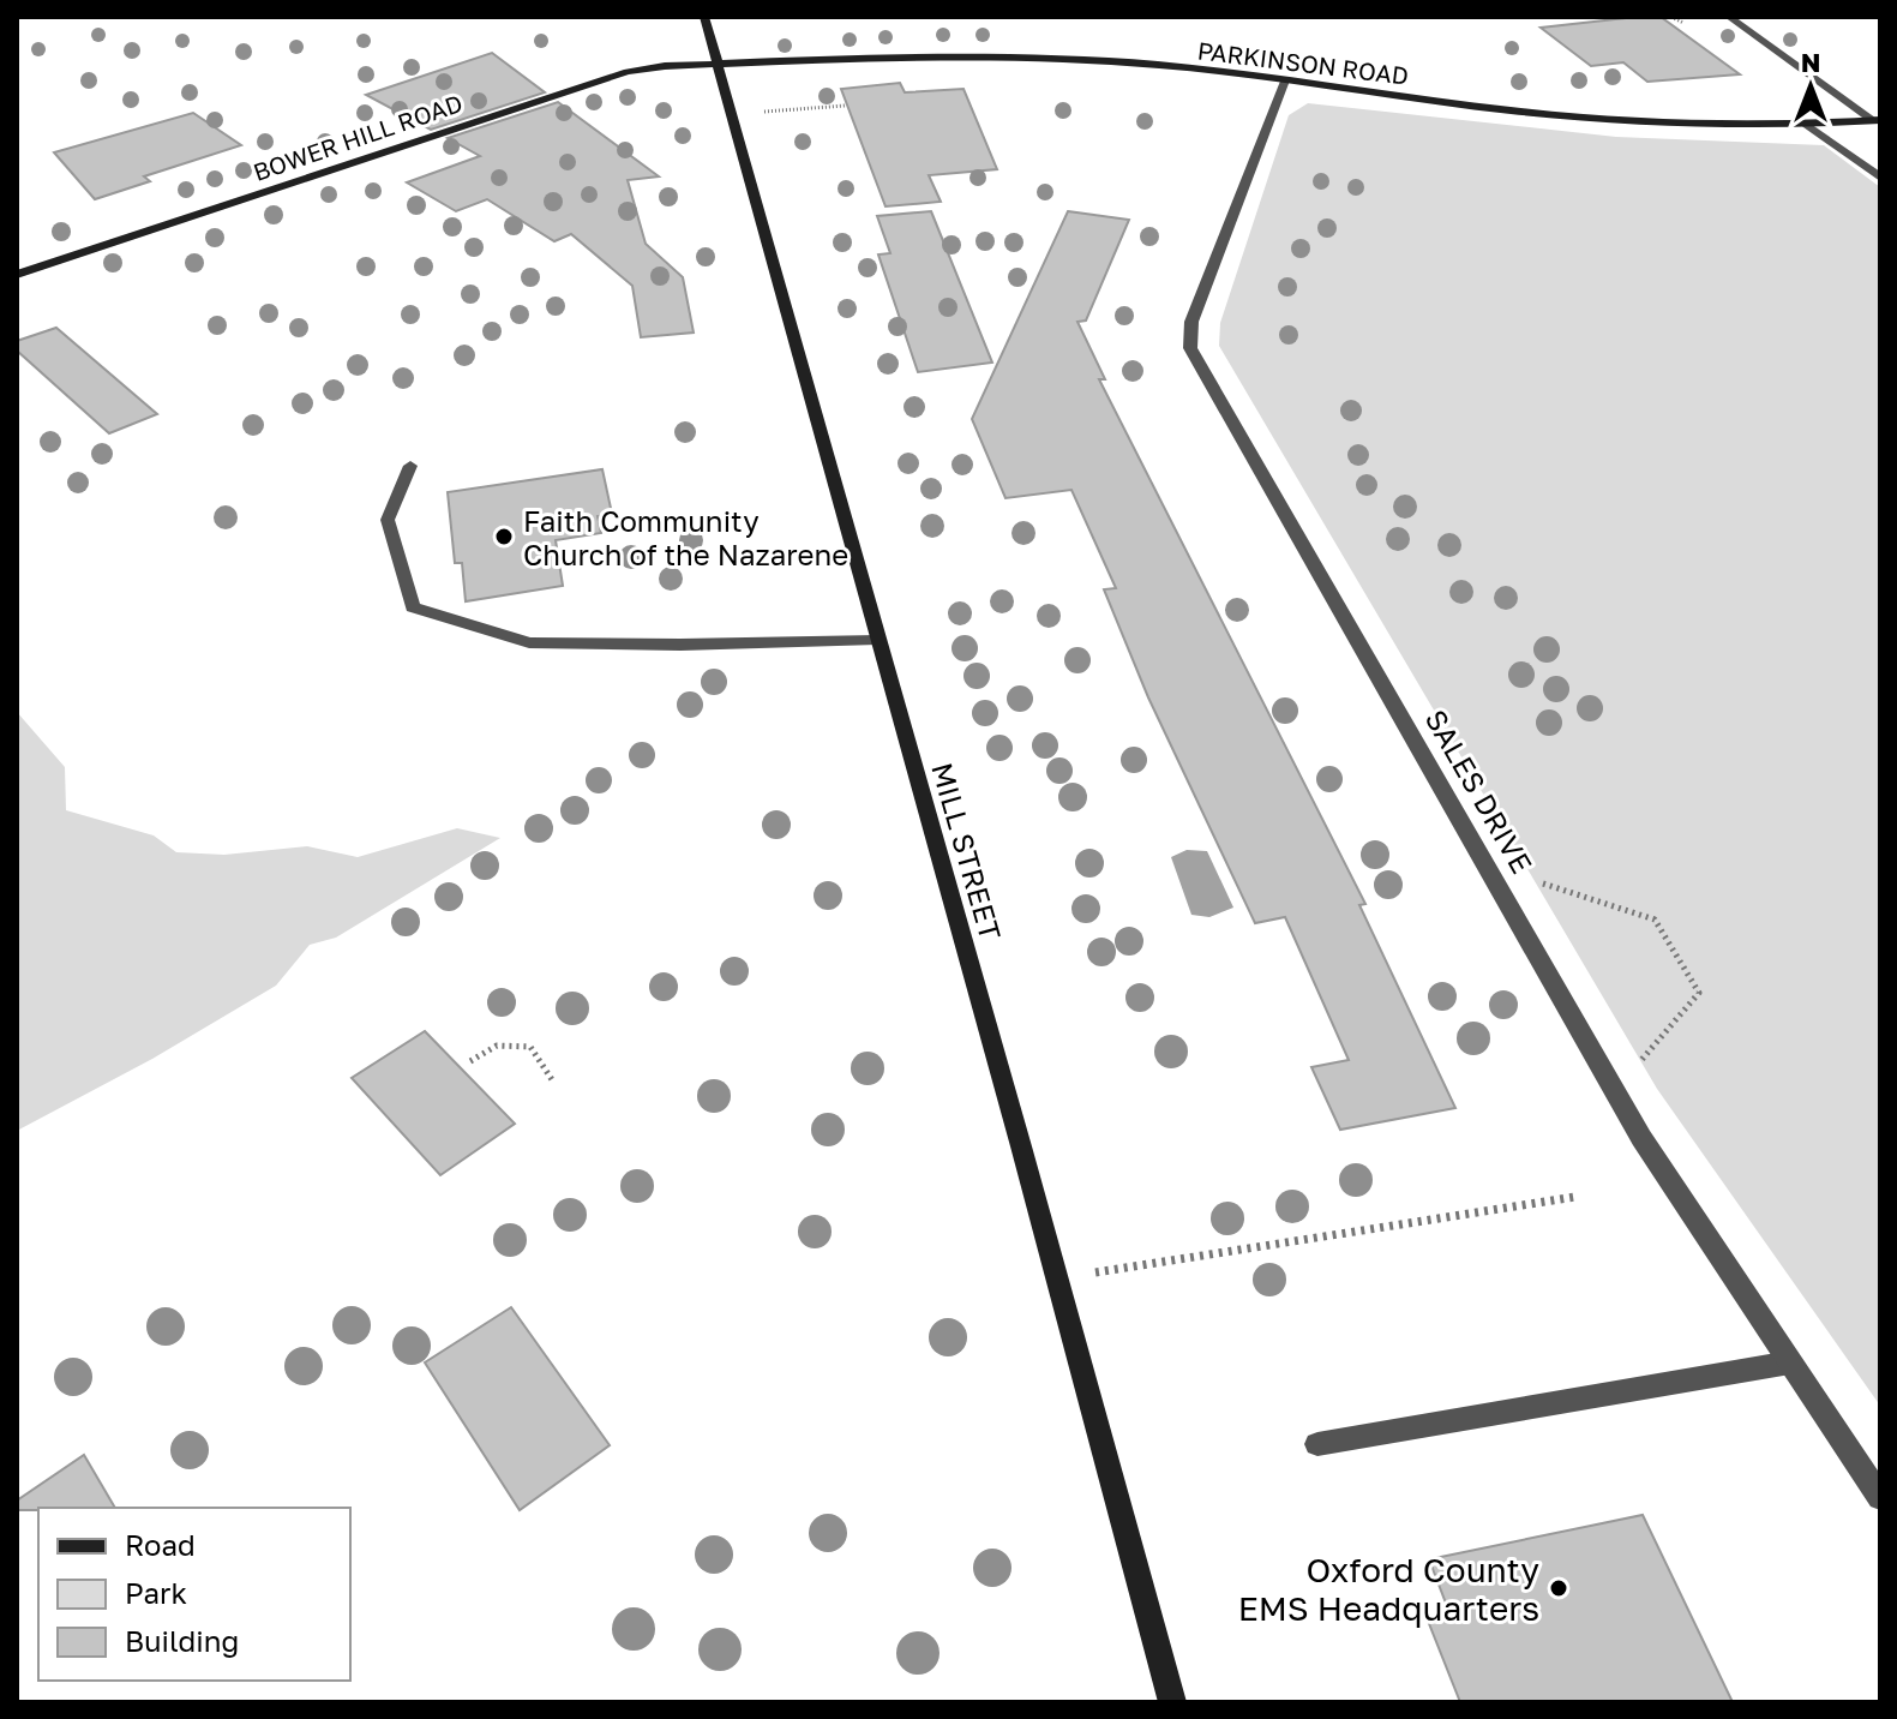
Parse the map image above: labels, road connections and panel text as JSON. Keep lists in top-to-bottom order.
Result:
{
  "streets": {
    "main road": ["PARKINSON ROAD", "BOWER HILL ROAD", "MILL STREET"],
    "street": ["SALES DRIVE"]
  },
  "crossings": [
    ["PARKINSON ROAD", "BOWER HILL ROAD"],
    ["PARKINSON ROAD", "SALES DRIVE"],
    ["PARKINSON ROAD", "MILL STREET"],
    ["BOWER HILL ROAD", "MILL STREET"]
  ],
  "places": ["Faith Community Church of the Nazarene", "Oxford County EMS Headquarters"],
  "legend": ["Road", "Park", "Building"],
  "north": "top"
}
